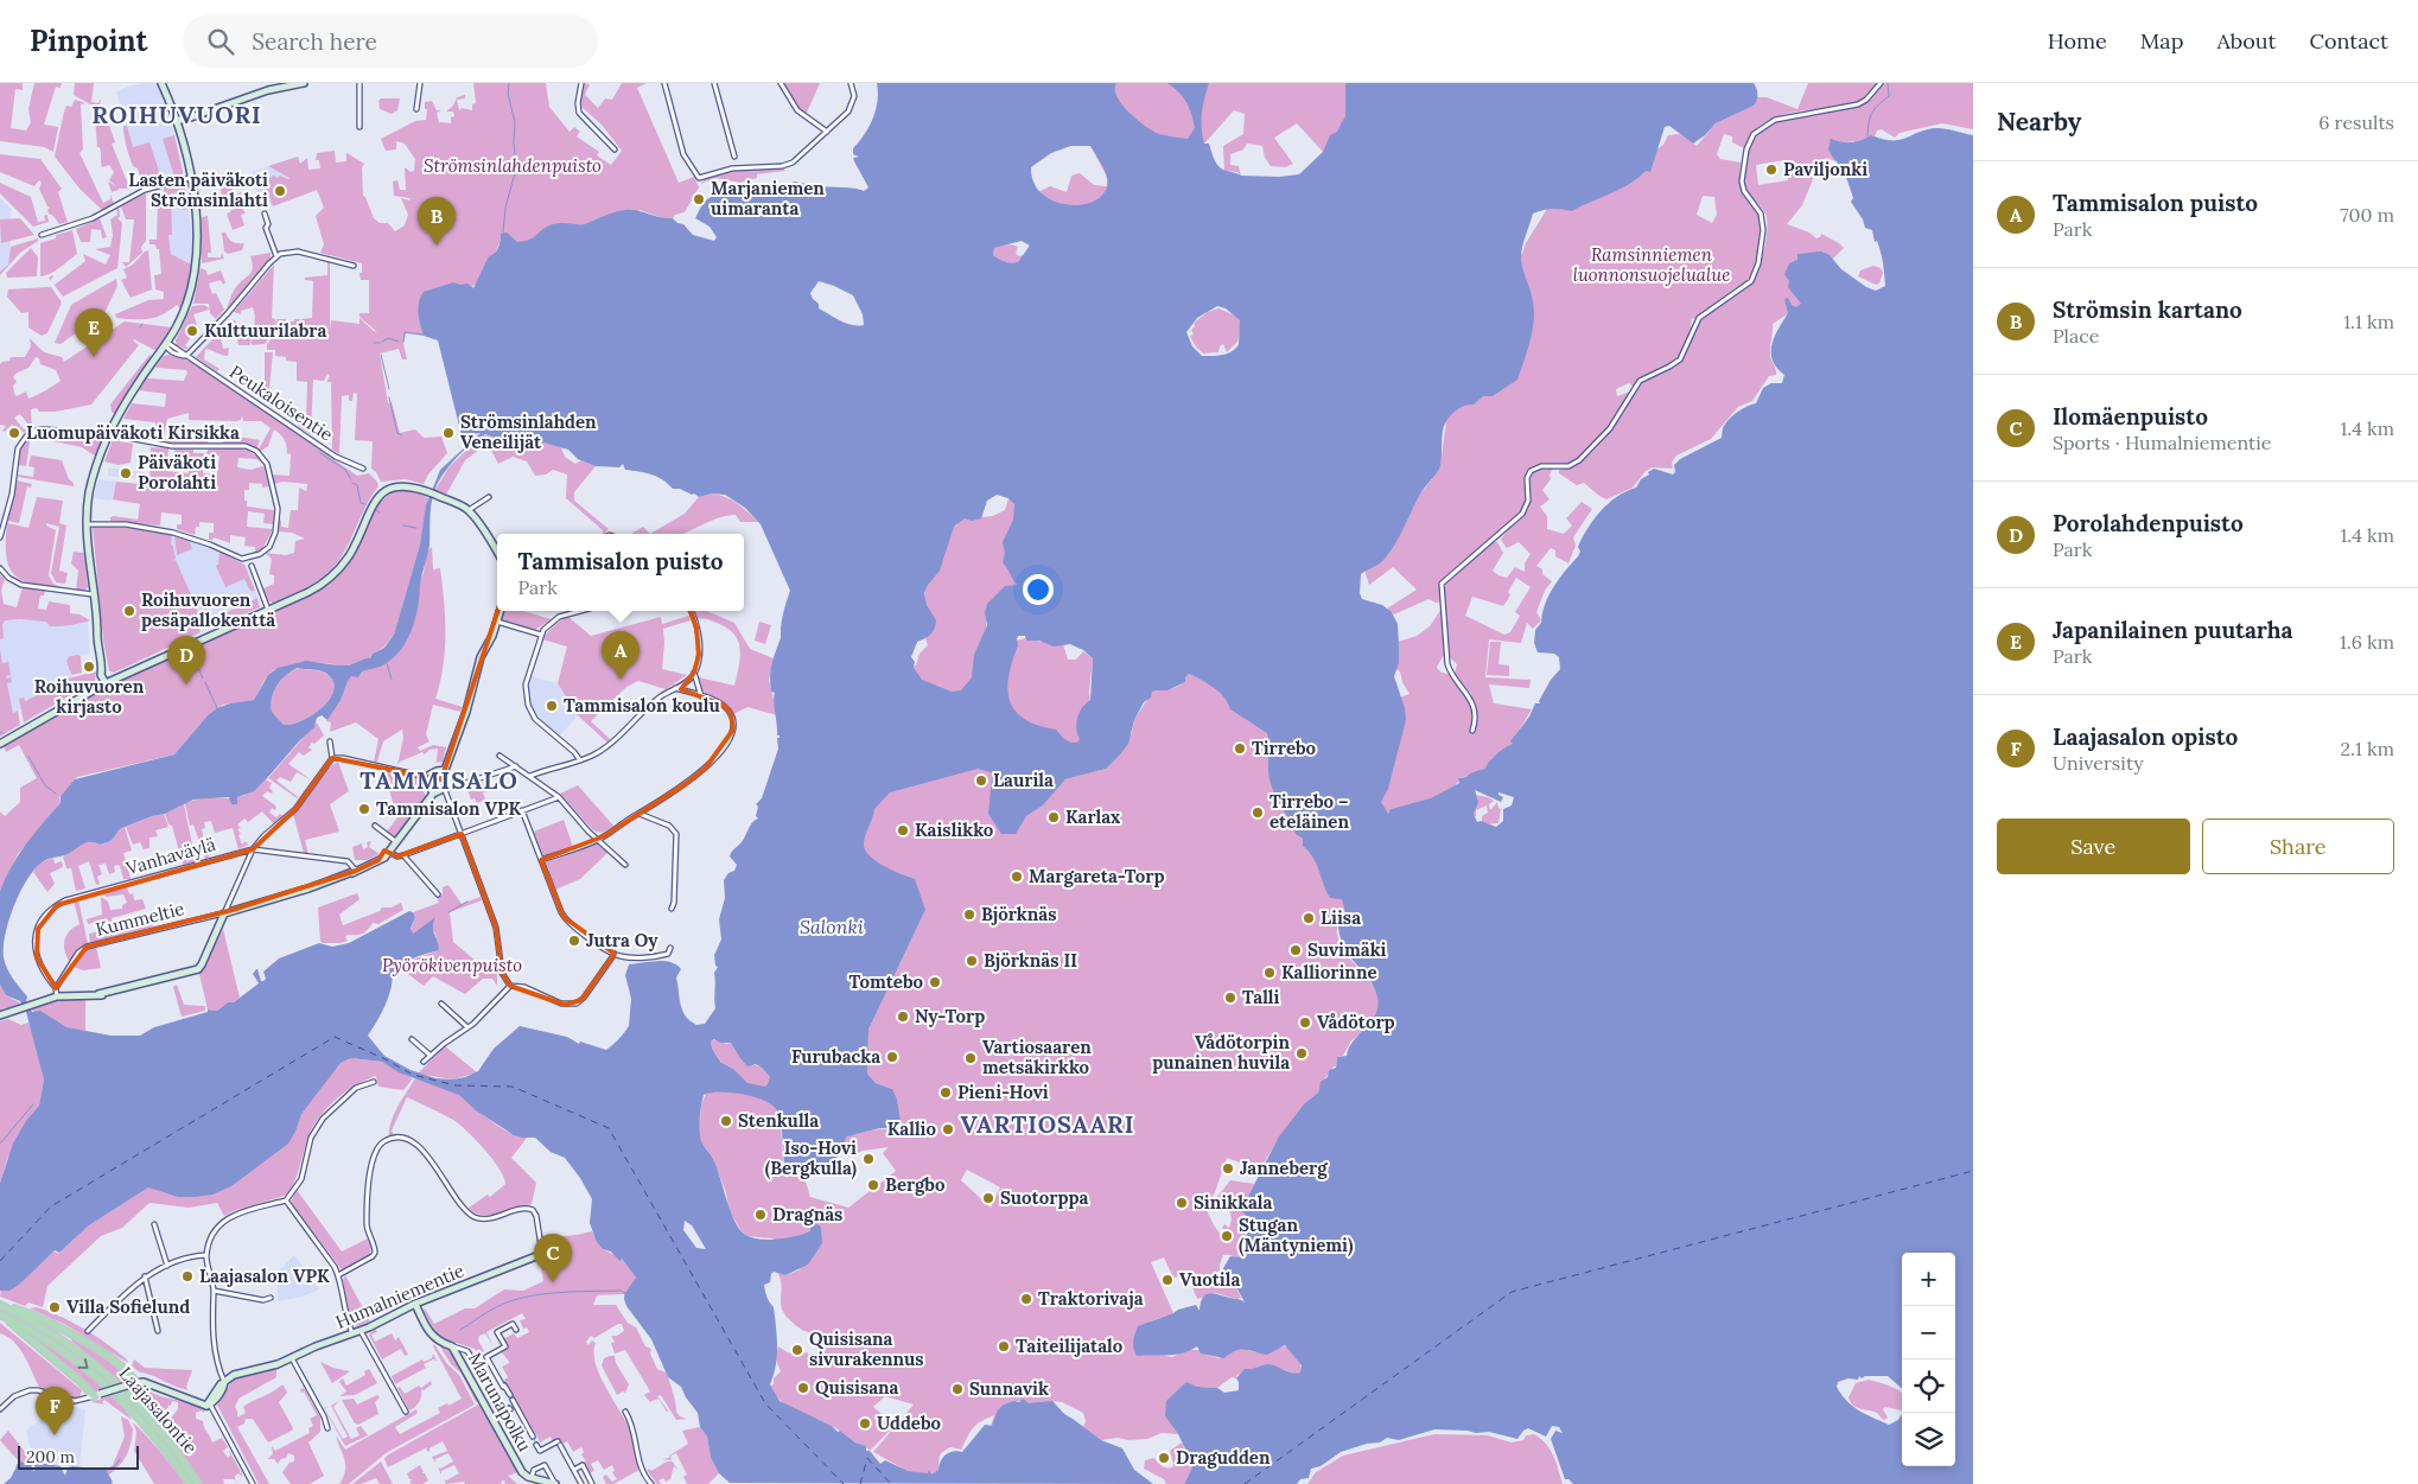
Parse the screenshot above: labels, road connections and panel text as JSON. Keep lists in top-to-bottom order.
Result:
{
  "streets": {
    "main road": ["Laajasalontie"],
    "street": [
      "Peukaloisentie",
      "Vanhaväylä",
      "Kummeltie",
      "Humalniementie",
      "Marunapolku"
    ]
  },
  "crossings": [
    ["Vanhaväylä", "Kummeltie"]
  ],
  "districts": ["ROIHUVUORI", "TAMMISALO", "VARTIOSAARI"],
  "water": ["Salonki"],
  "parks": ["Strömsinlahdenpuisto", "Ramsinniemen luonnonsuojelualue", "Pyörökivenpuisto"],
  "places": [
    "Paviljonki",
    "Lasten päiväkoti Strömsinlahti",
    "Marjaniemen uimaranta",
    "Kulttuurilabra",
    "Luomupäiväkoti Kirsikka",
    "Strömsinlahden Veneilijät",
    "Päiväkoti Porolahti",
    "Roihuvuoren pesäpallokenttä",
    "Roihuvuoren kirjasto",
    "Tammisalon koulu",
    "Tirrebo",
    "Laurila",
    "Tammisalon VPK",
    "Tirrebo – eteläinen",
    "Karlax",
    "Kaislikko",
    "Margareta-Torp",
    "Björknäs",
    "Liisa",
    "Jutra Oy",
    "Suvimäki",
    "Björknäs II",
    "Kalliorinne",
    "Tomtebo",
    "Talli",
    "Ny-Torp",
    "Vådötorp",
    "Vådötorpin punainen huvila",
    "Furubacka",
    "Vartiosaaren metsäkirkko",
    "Pieni-Hovi",
    "Stenkulla",
    "Kallio",
    "Iso-Hovi (Bergkulla)",
    "Janneberg",
    "Bergbo",
    "Suotorppa",
    "Sinikkala",
    "Dragnäs",
    "Stugan (Mäntyniemi)",
    "Laajasalon VPK",
    "Vuotila",
    "Traktorivaja",
    "Villa Sofielund",
    "Taiteilijatalo",
    "Quisisana sivurakennus",
    "Quisisana",
    "Sunnavik",
    "Uddebo",
    "Dragudden"
  ],
  "scale_bar": "200 m",
  "page": {
    "header": "Pinpoint",
    "search": "Search here",
    "nav": [
      "Home",
      "Map",
      "About",
      "Contact"
    ],
    "heading": ["Nearby", "6 results"],
    "list": [
      {
        "mark": "A",
        "name": "Tammisalon puisto",
        "note": "Park",
        "value": "700 m"
      },
      {
        "mark": "B",
        "name": "Strömsin kartano",
        "note": "Place",
        "value": "1.1 km"
      },
      {
        "mark": "C",
        "name": "Ilomäenpuisto",
        "note": "Sports · Humalniementie",
        "value": "1.4 km"
      },
      {
        "mark": "D",
        "name": "Porolahdenpuisto",
        "note": "Park",
        "value": "1.4 km"
      },
      {
        "mark": "E",
        "name": "Japanilainen puutarha",
        "note": "Park",
        "value": "1.6 km"
      },
      {
        "mark": "F",
        "name": "Laajasalon opisto",
        "note": "University",
        "value": "2.1 km"
      }
    ],
    "pins": [
      "B",
      "E",
      "A",
      "D",
      "C",
      "F"
    ],
    "popup": ["Tammisalon puisto", "Park"],
    "buttons": ["Save", "Share"],
    "map_buttons": ["+", "−"],
    "scale": "200 m"
  }
}
